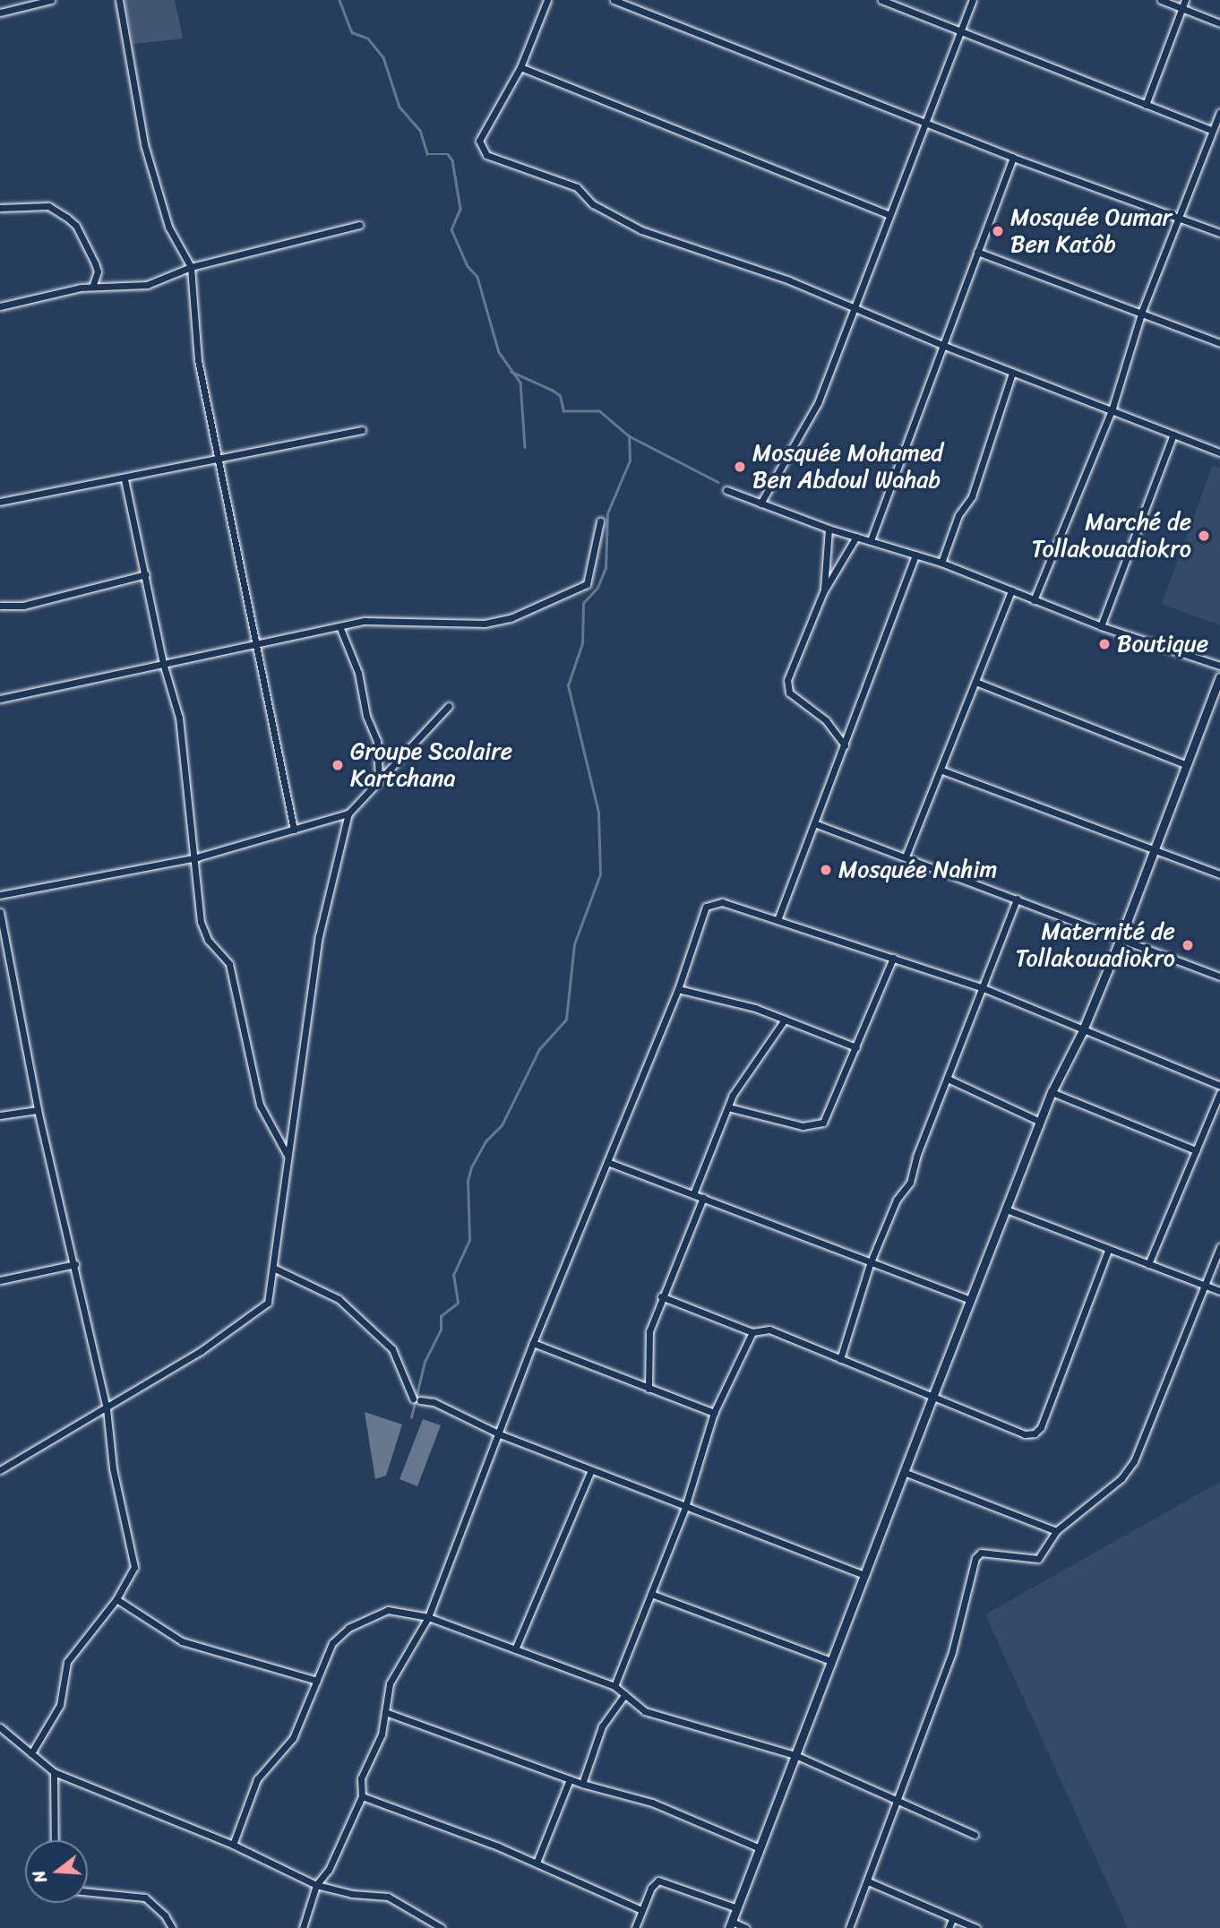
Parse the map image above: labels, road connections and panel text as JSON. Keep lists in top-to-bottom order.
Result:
{
  "places": [
    "Mosquée Oumar Ben Katôb",
    "Mosquée Mohamed Ben Abdoul Wahab",
    "Marché de Tollakouadiokro",
    "Boutique",
    "Groupe Scolaire Kartchana",
    "Mosquée Nahim",
    "Maternité de Tollakouadiokro"
  ],
  "north": "left"
}
